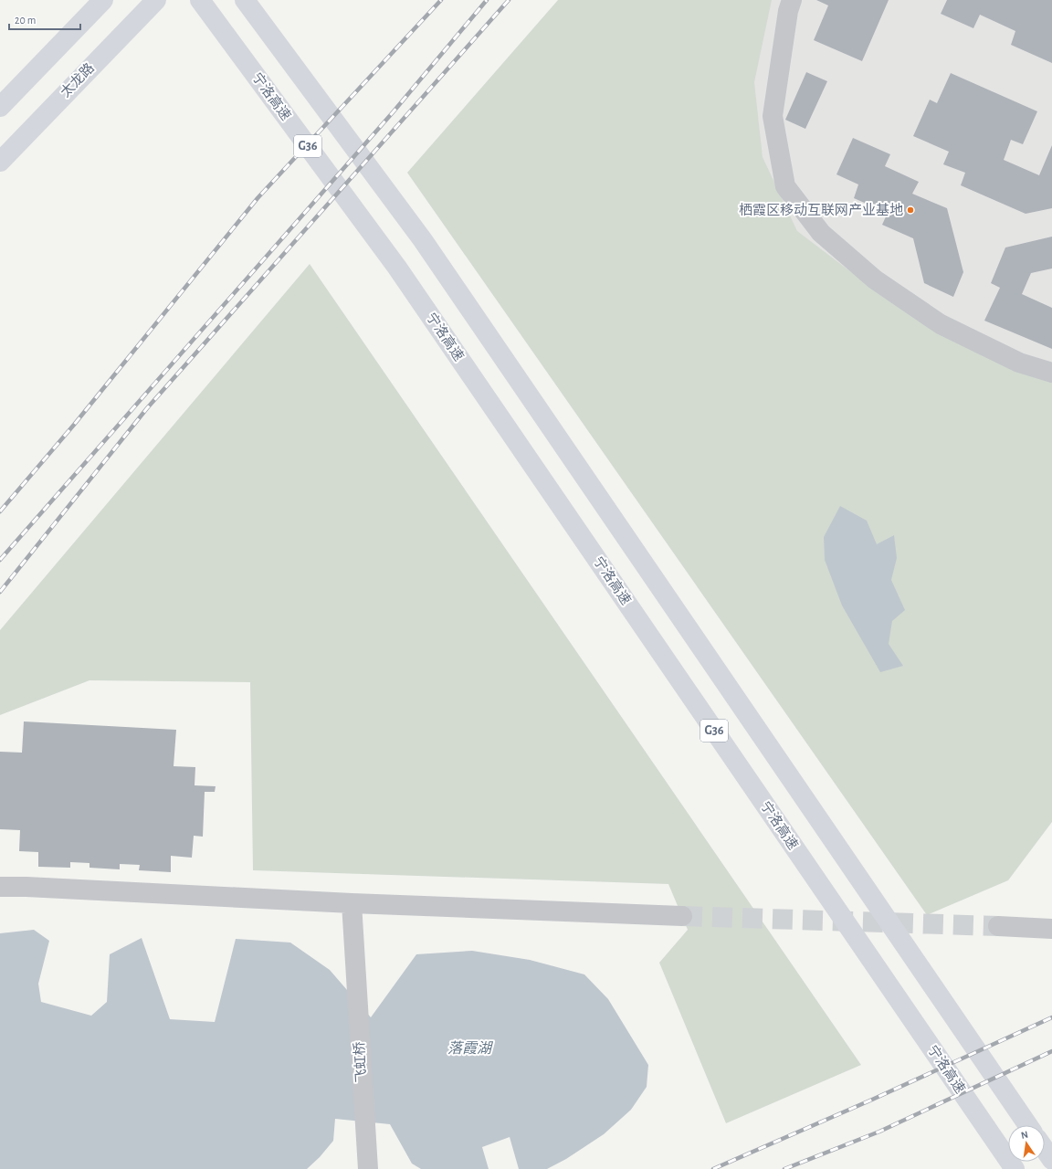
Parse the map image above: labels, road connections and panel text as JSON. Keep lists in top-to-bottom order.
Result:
{
  "streets": {
    "main road": ["太龙路", "宁洛高速", "G36"],
    "lane": ["飞虹桥"]
  },
  "water": ["落霞湖"],
  "places": ["栖霞区移动互联网产业基地"],
  "scale_bar": "20 m",
  "north": "top"
}
